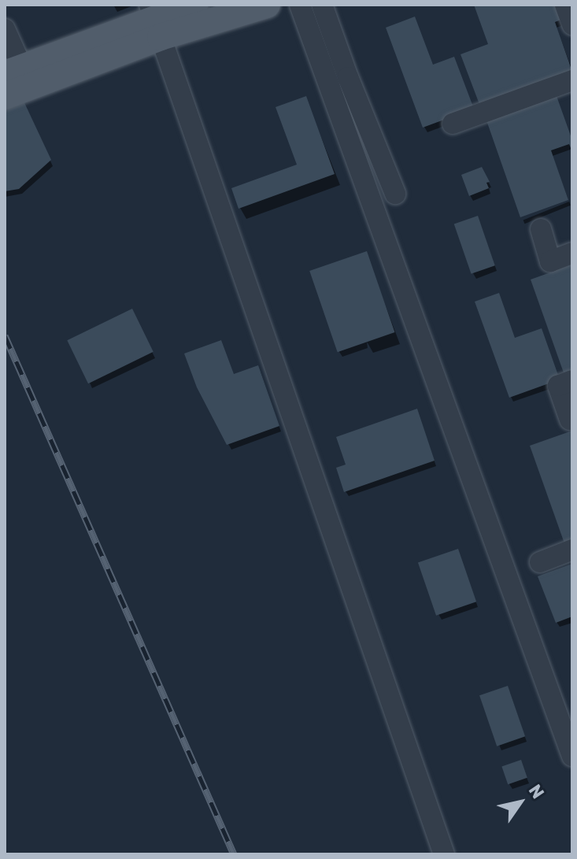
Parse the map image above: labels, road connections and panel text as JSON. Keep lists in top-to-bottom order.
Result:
{
  "north": "top right"
}
